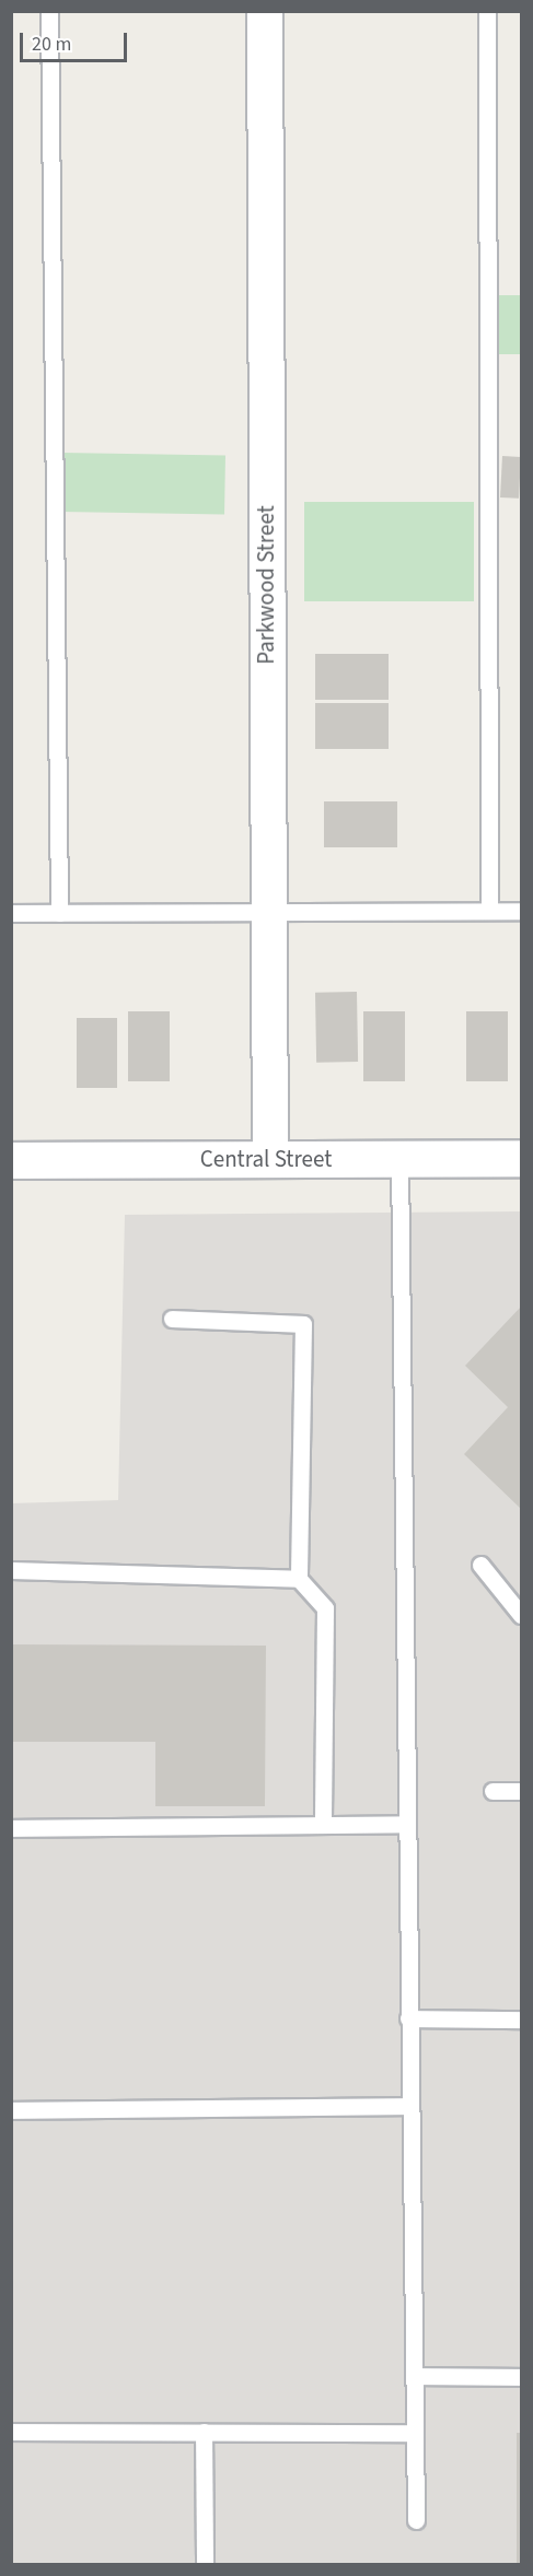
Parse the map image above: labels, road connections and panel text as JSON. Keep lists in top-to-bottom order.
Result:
{
  "streets": {
    "street": ["Parkwood Street", "Central Street"]
  },
  "crossings": [
    ["Parkwood Street", "Central Street"]
  ],
  "scale_bar": "20 m"
}
